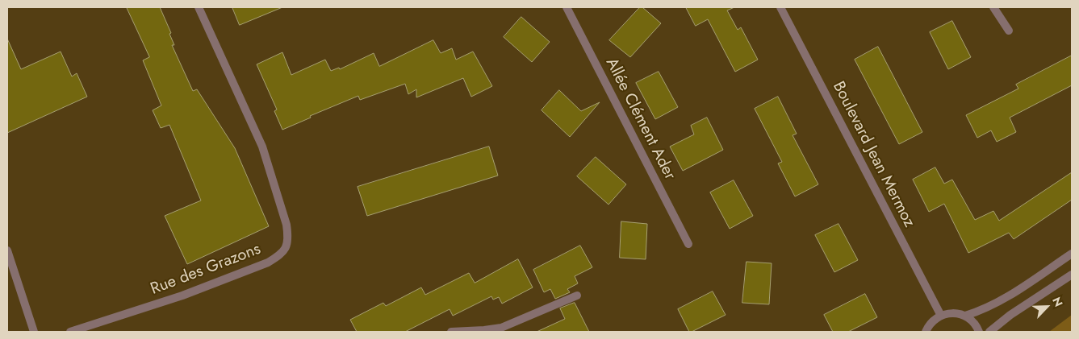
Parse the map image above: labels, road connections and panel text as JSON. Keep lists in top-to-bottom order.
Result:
{
  "streets": {
    "street": ["Allée Clément Ader", "Boulevard Jean Mermoz", "Rue des Grazons"]
  },
  "north": "top right"
}
